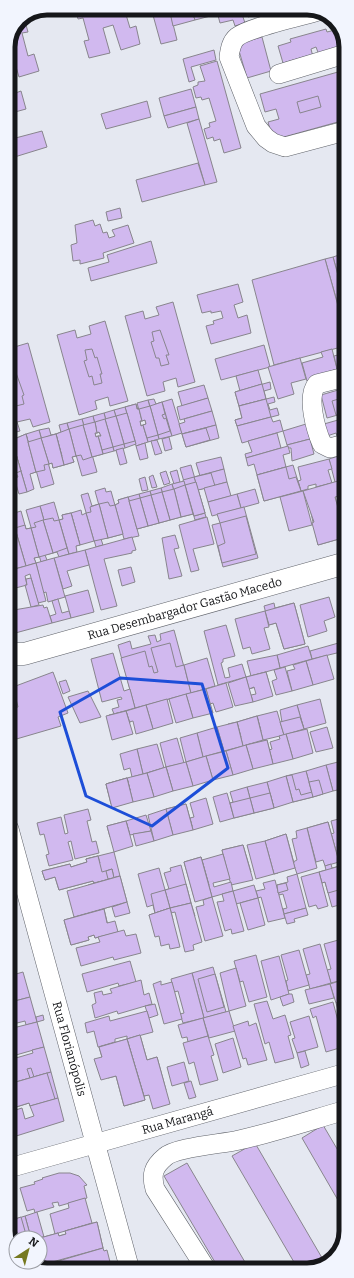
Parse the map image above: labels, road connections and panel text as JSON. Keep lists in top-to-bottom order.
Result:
{
  "streets": {
    "street": ["Rua Desembargador Gastão Macedo", "Rua Florianópolis", "Rua Marangá"]
  },
  "crossings": [
    ["Rua Florianópolis", "Rua Marangá"]
  ],
  "north": "top right"
}
